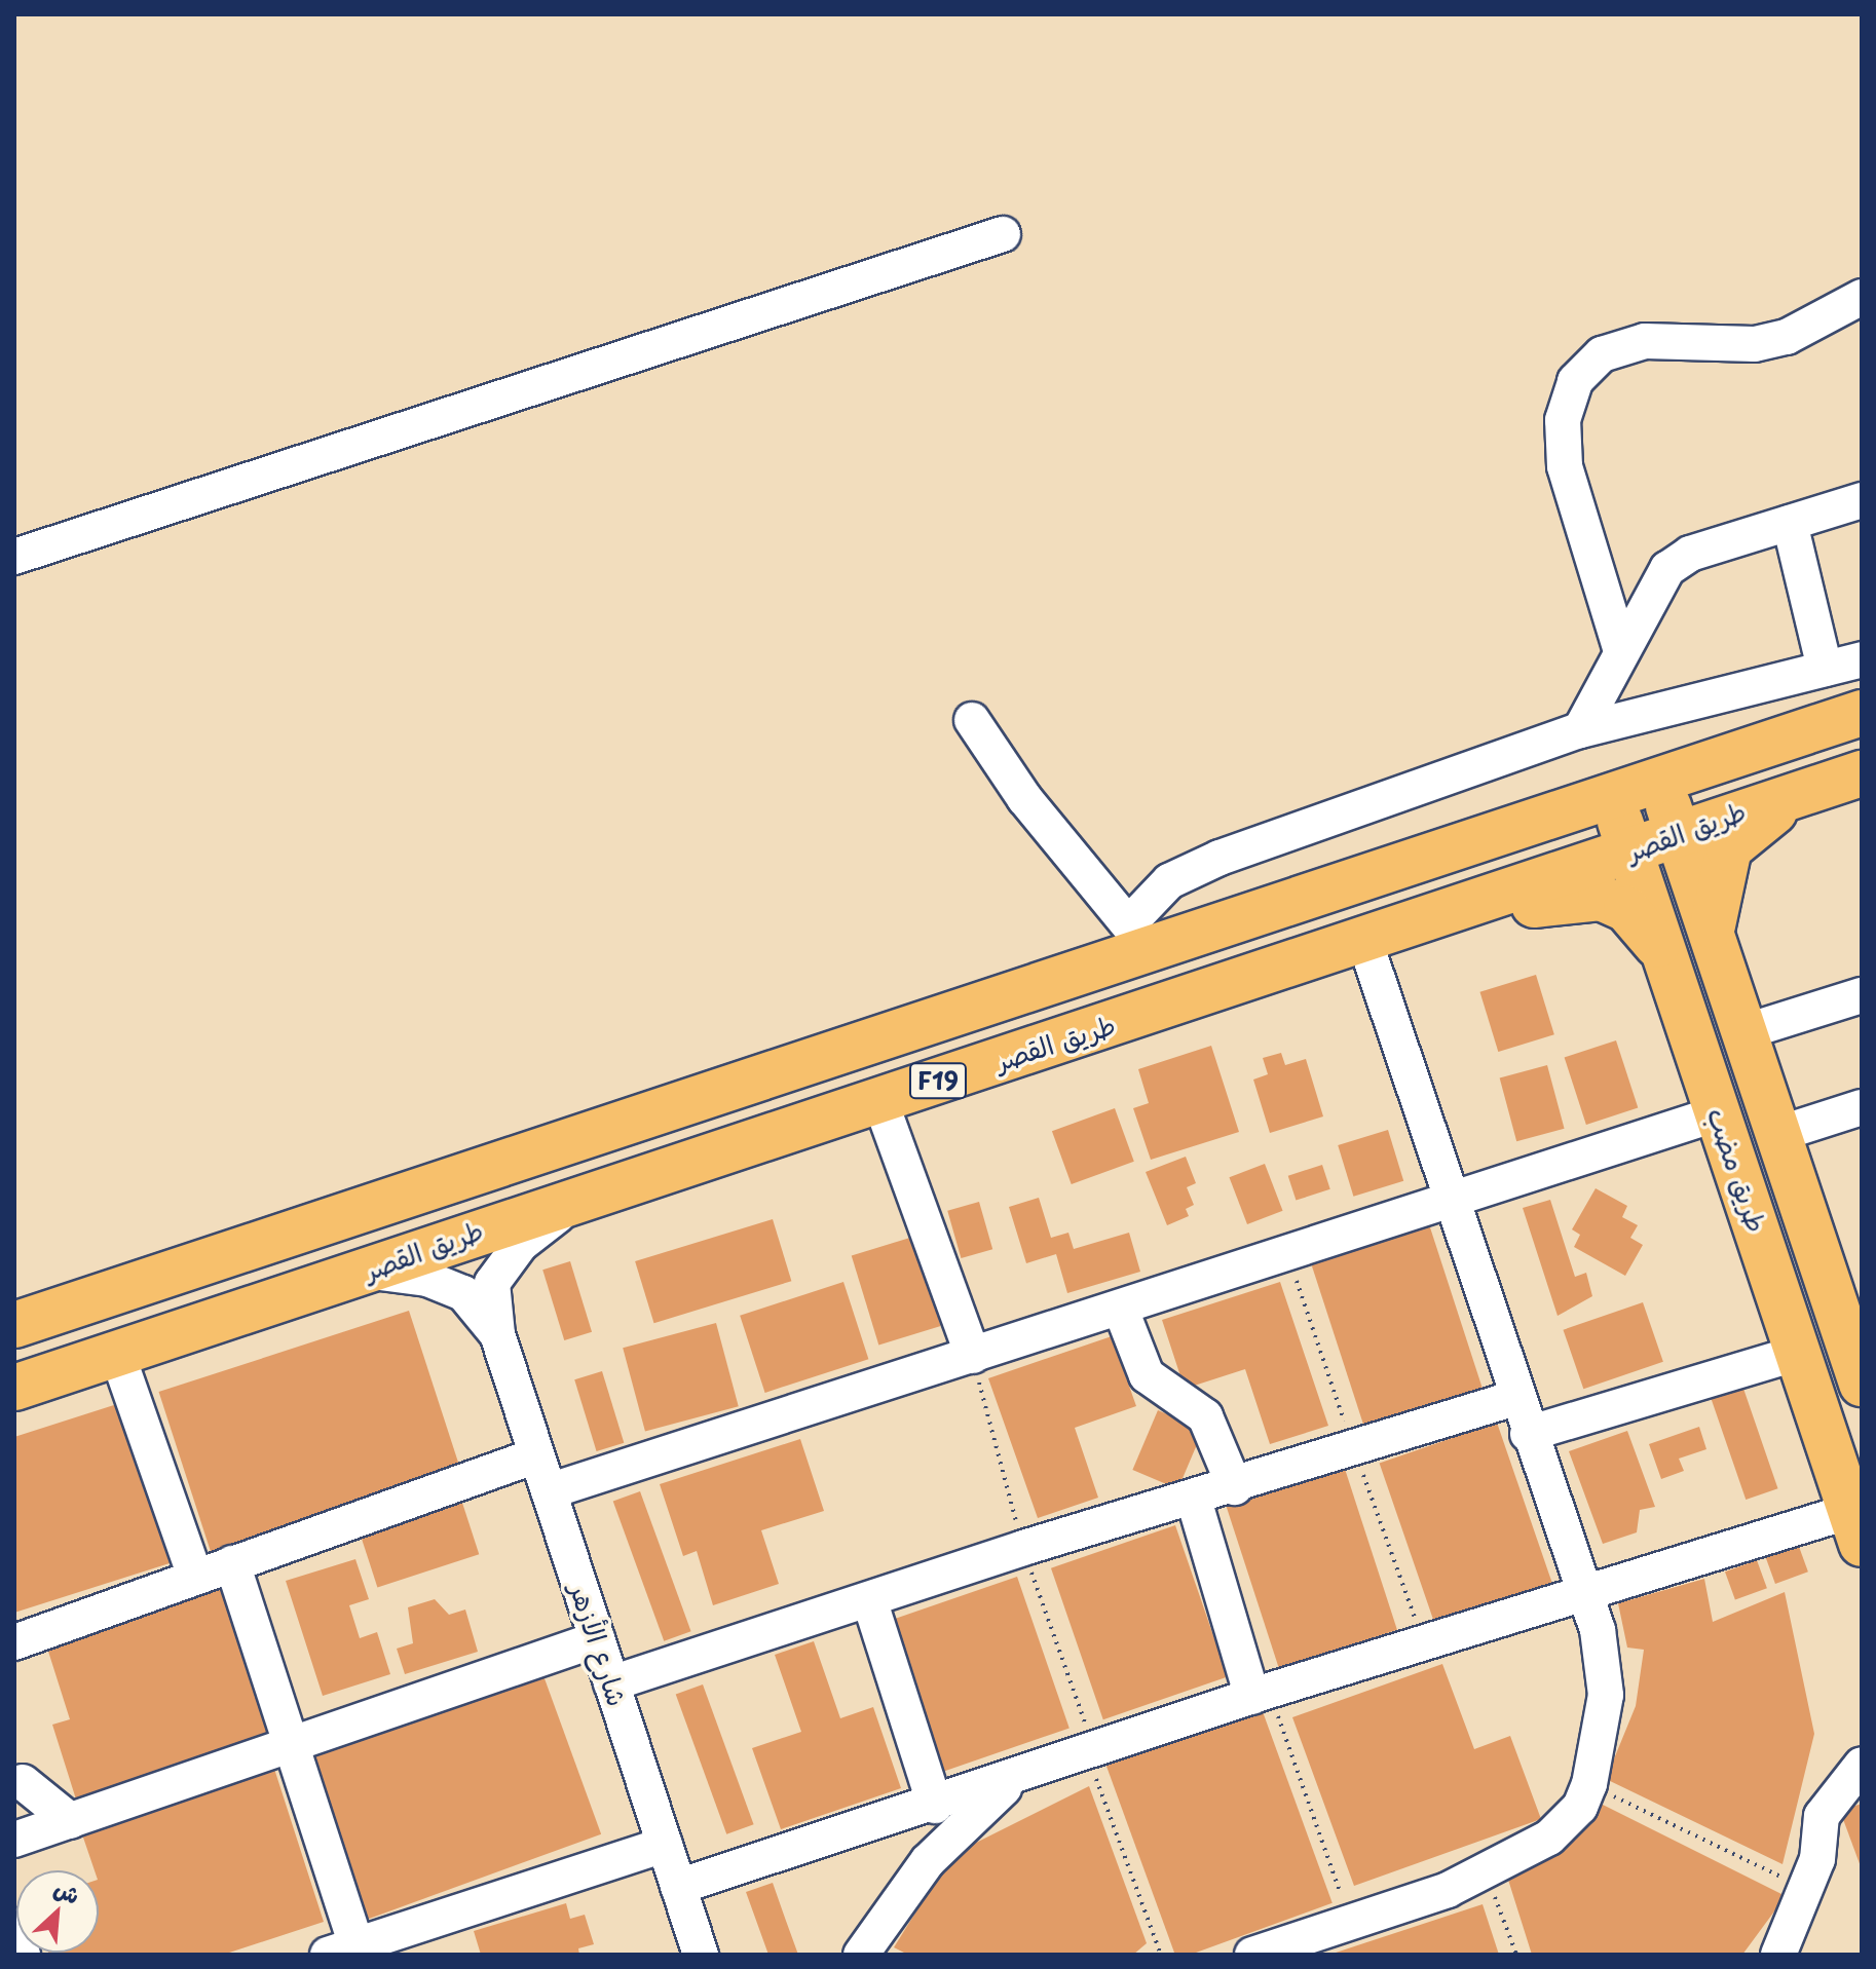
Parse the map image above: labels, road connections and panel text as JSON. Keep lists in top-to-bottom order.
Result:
{
  "streets": {
    "main road": ["طريق القصر", "F19", "طريق مضب"],
    "street": ["شارع الأزهر"]
  },
  "crossings": [
    ["طريق القصر", "طريق مضب"],
    ["طريق القصر", "شارع الأزهر"]
  ],
  "north": "top right"
}
